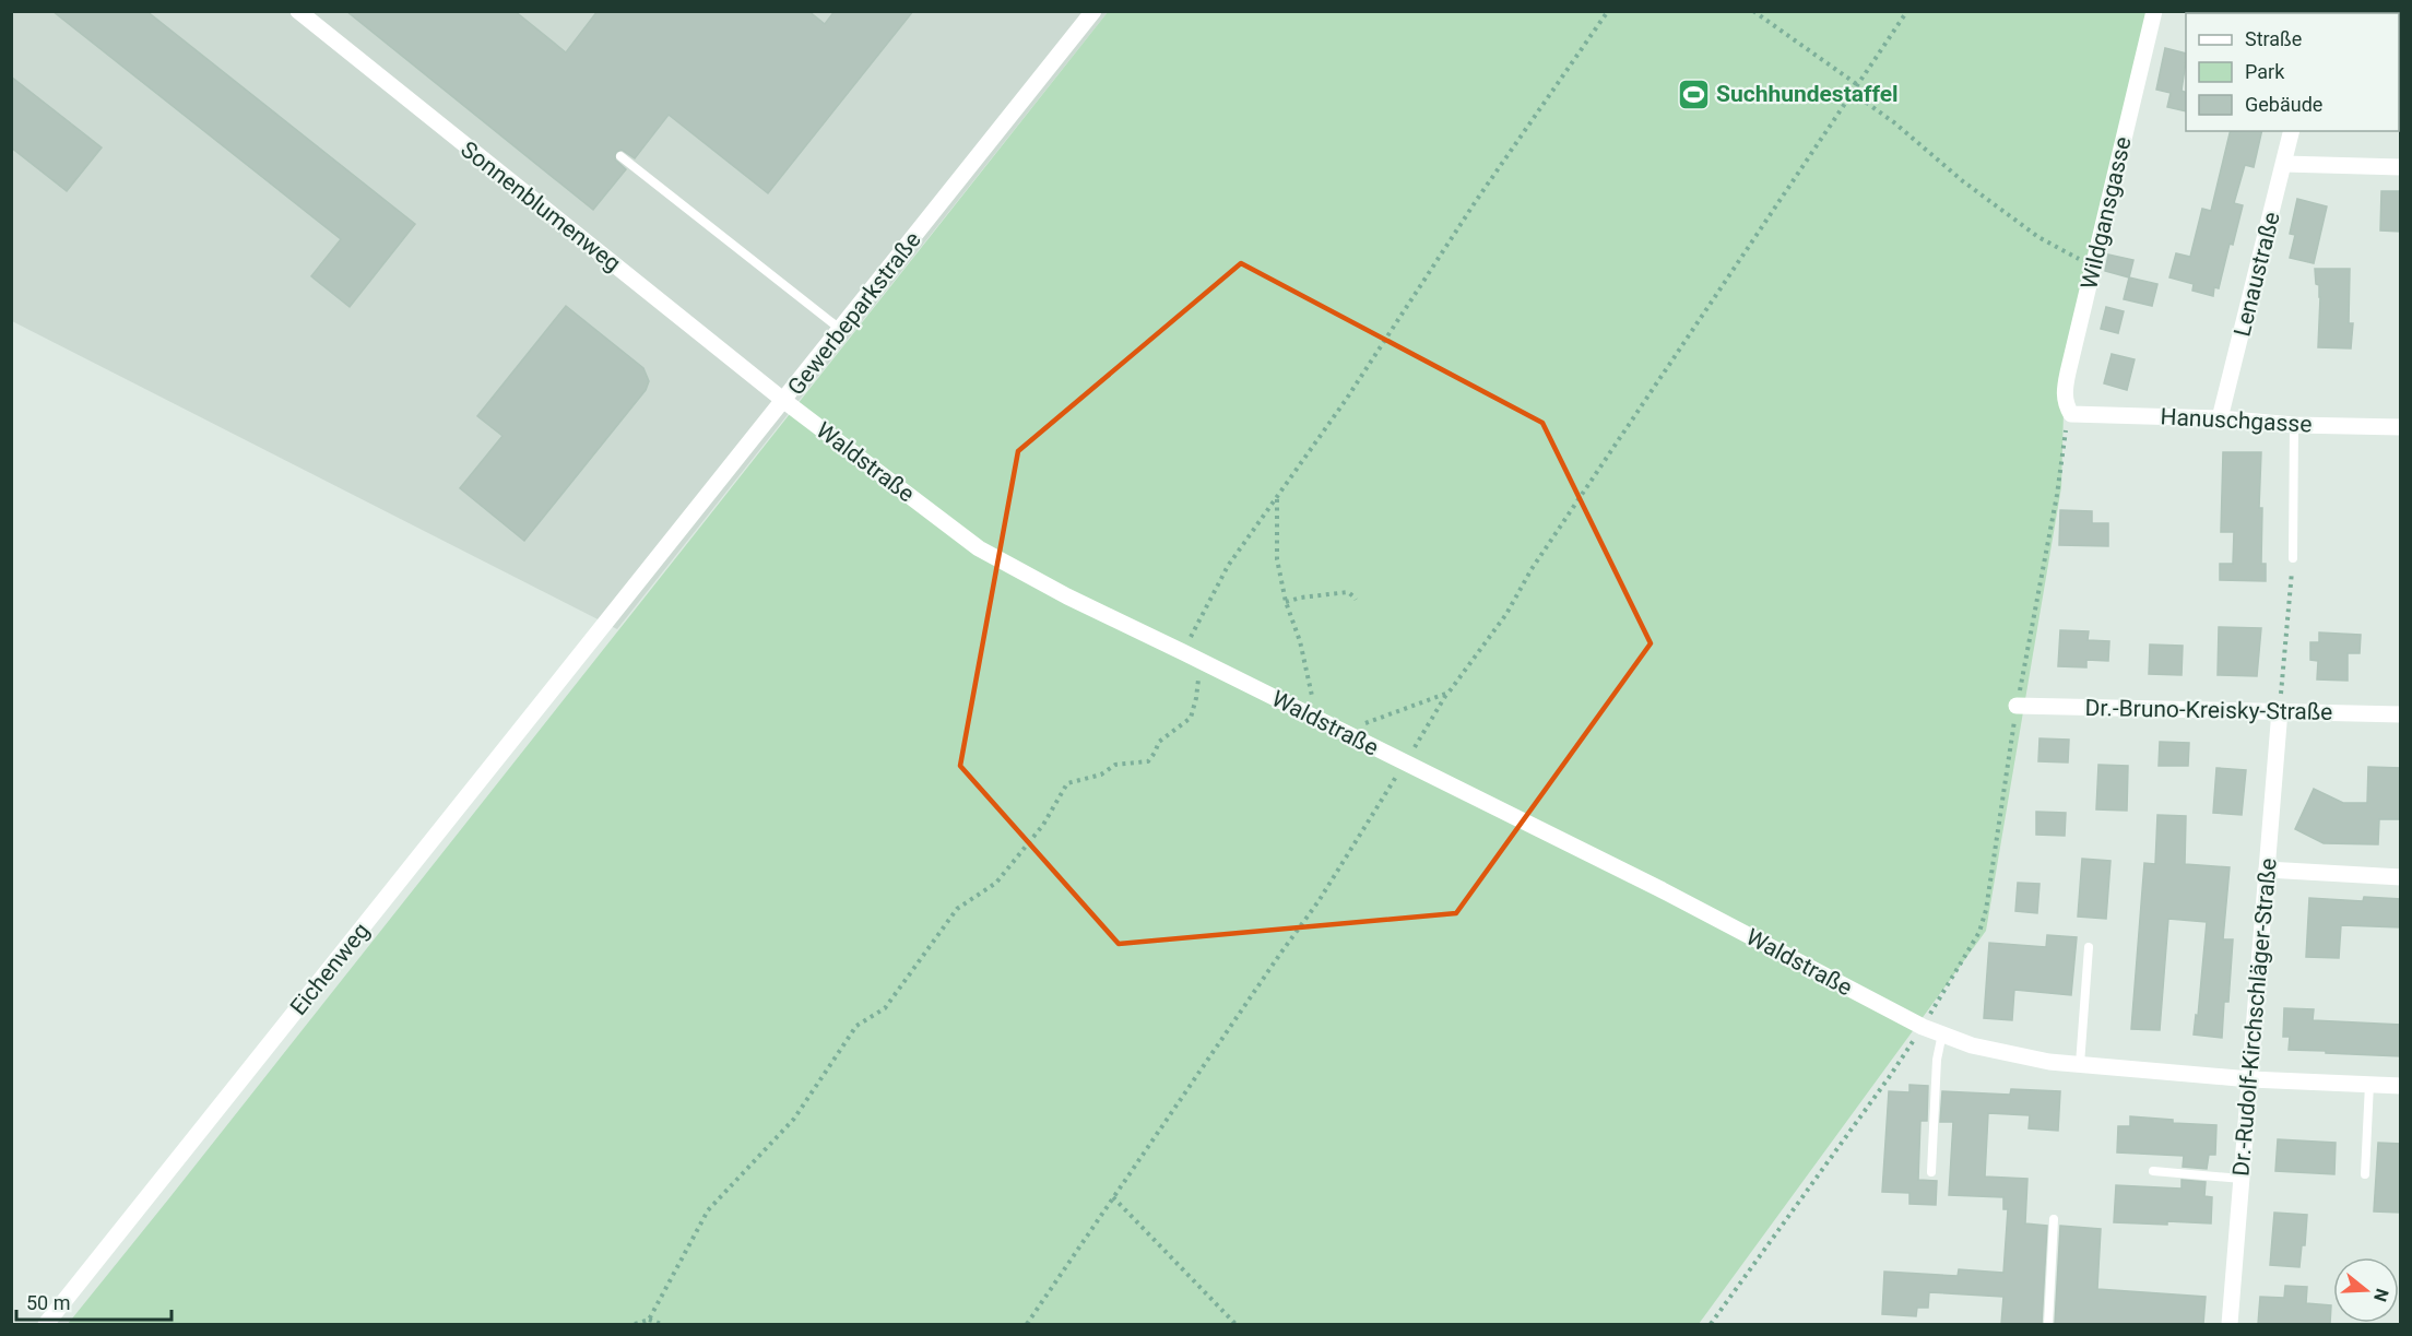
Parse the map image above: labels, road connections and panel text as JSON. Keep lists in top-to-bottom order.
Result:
{
  "streets": {
    "street": [
      "Sonnenblumenweg",
      "Wildgansgasse",
      "Lenaustraße",
      "Gewerbeparkstraße",
      "Hanuschgasse",
      "Waldstraße",
      "Dr.-Bruno-Kreisky-Straße",
      "Eichenweg",
      "Dr.-Rudolf-Kirchschläger-Straße"
    ]
  },
  "crossings": [
    ["Sonnenblumenweg", "Gewerbeparkstraße"],
    ["Sonnenblumenweg", "Waldstraße"],
    ["Wildgansgasse", "Hanuschgasse"],
    ["Lenaustraße", "Hanuschgasse"],
    ["Gewerbeparkstraße", "Waldstraße"],
    ["Gewerbeparkstraße", "Eichenweg"],
    ["Waldstraße", "Dr.-Rudolf-Kirchschläger-Straße"],
    ["Dr.-Bruno-Kreisky-Straße", "Dr.-Rudolf-Kirchschläger-Straße"]
  ],
  "places": {
    "sports": ["Suchhundestaffel"]
  },
  "legend": ["Straße", "Park", "Gebäude"],
  "scale_bar": "50 m",
  "north": "right"
}
